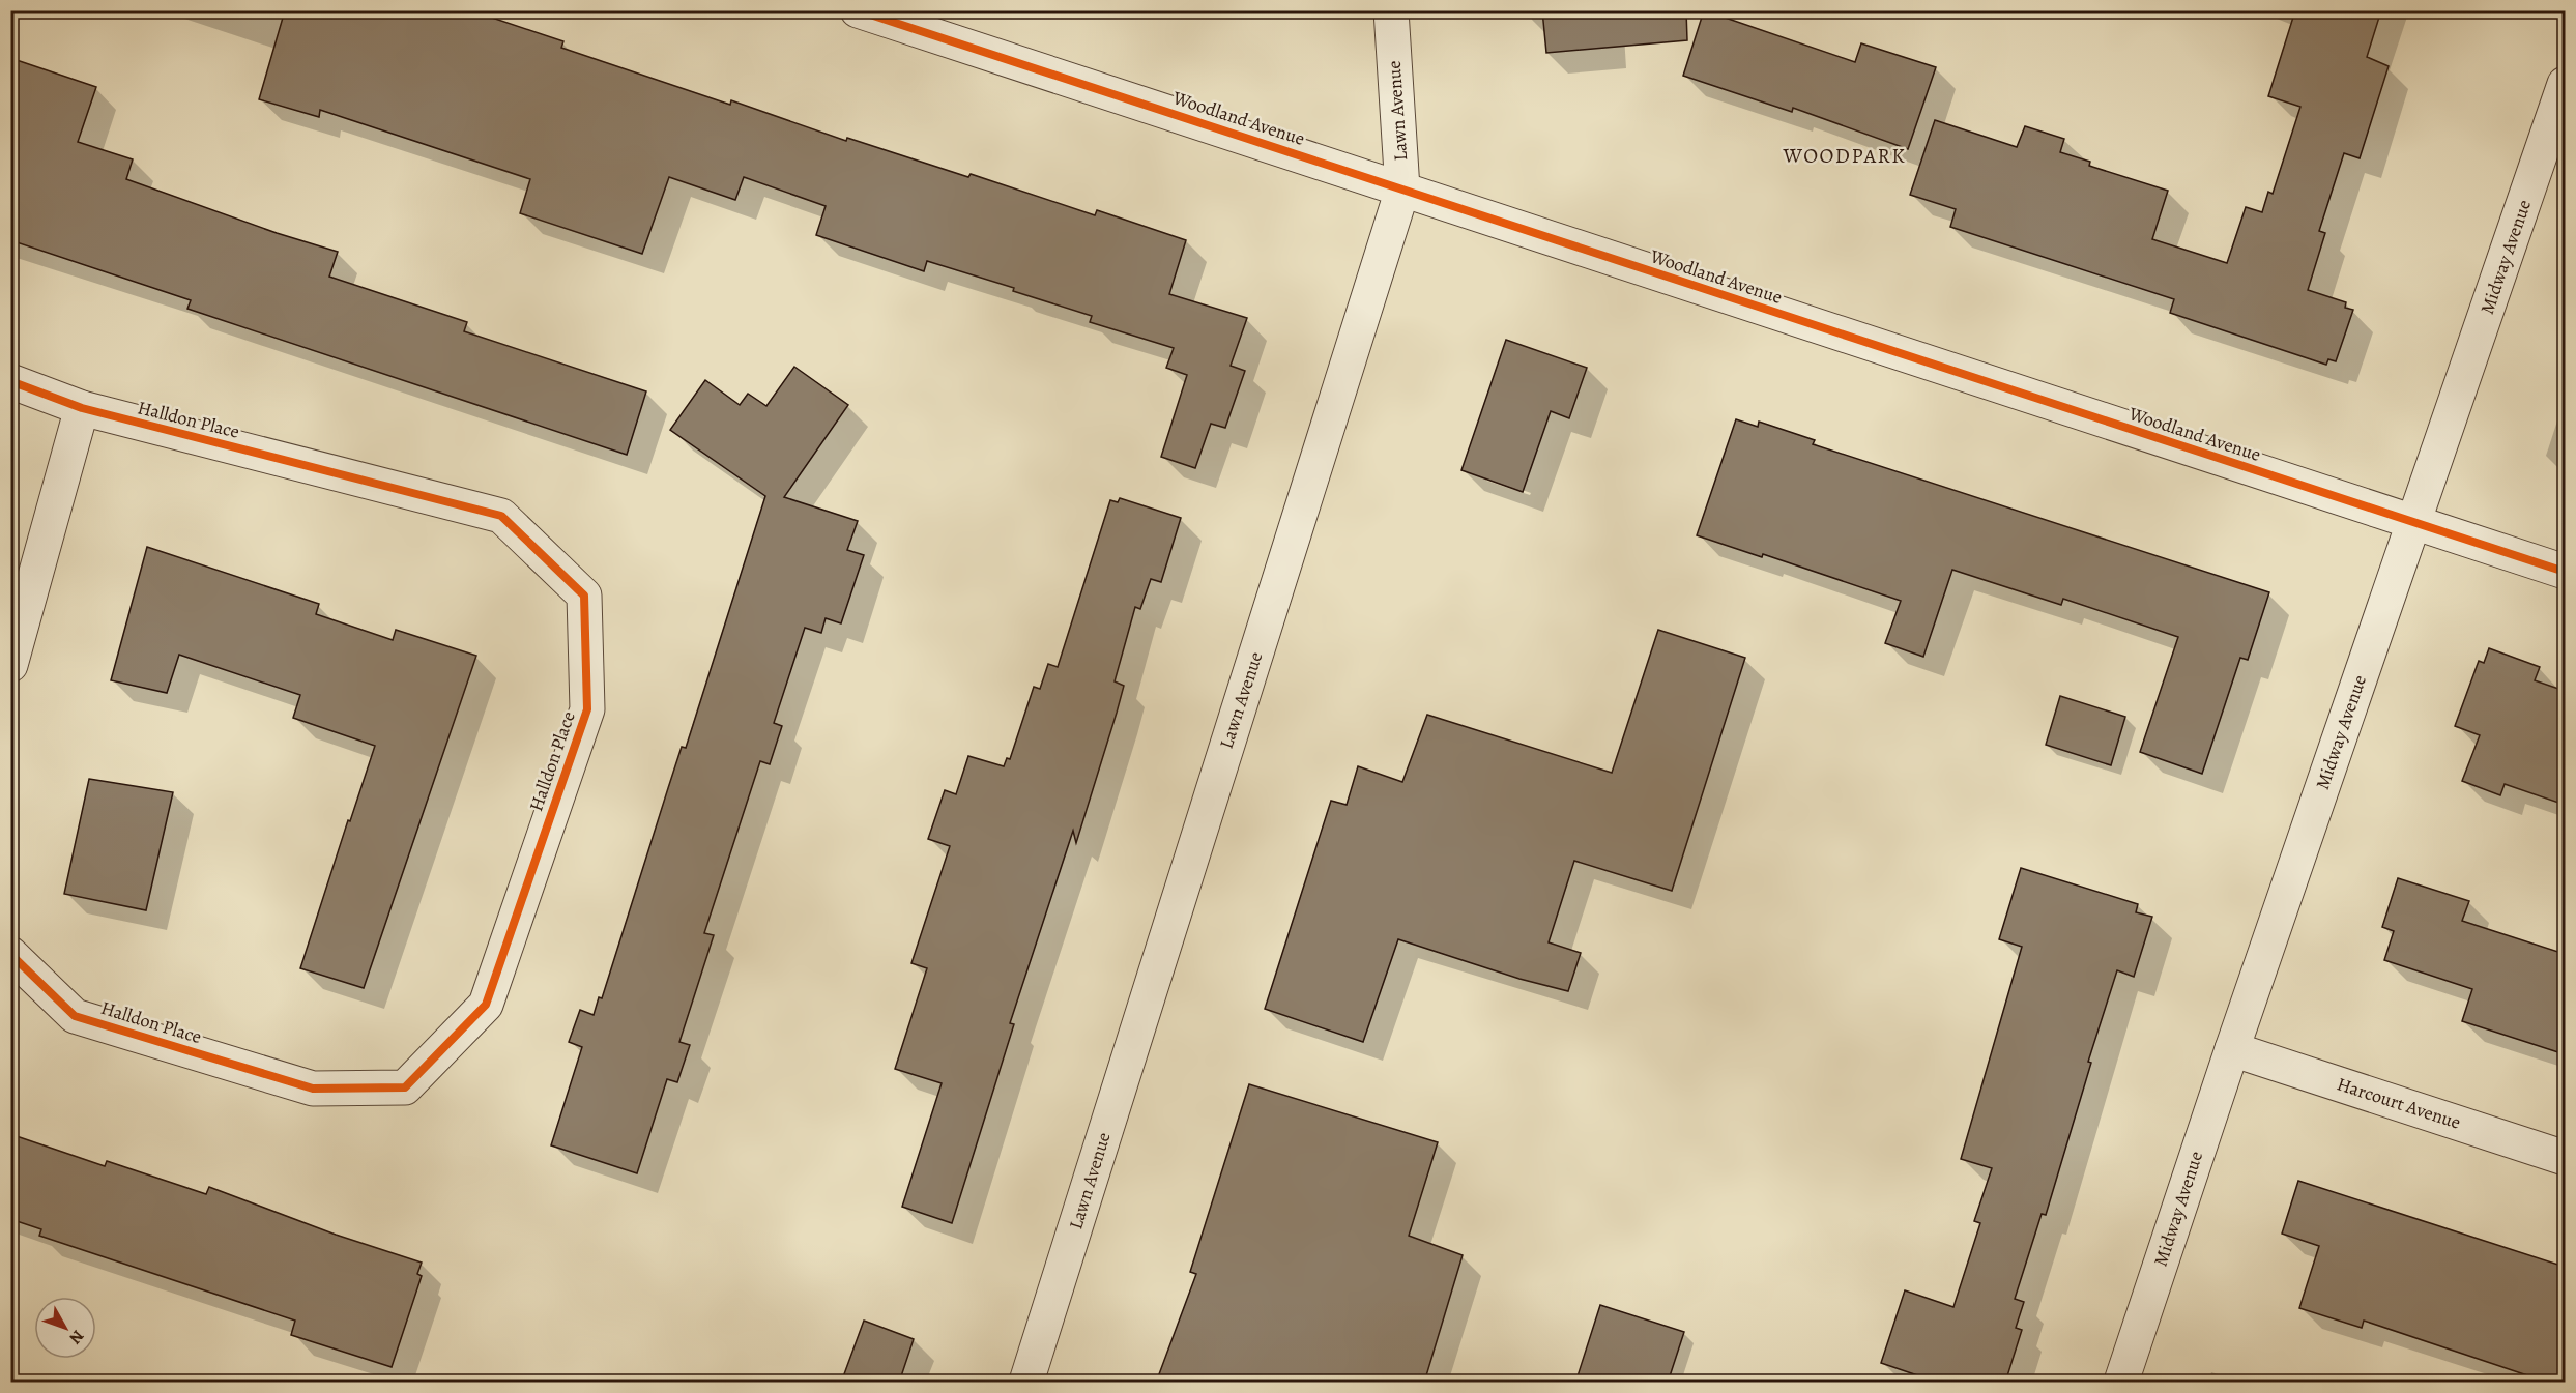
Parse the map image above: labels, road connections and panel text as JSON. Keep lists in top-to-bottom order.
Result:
{
  "streets": {
    "street": [
      "Lawn Avenue",
      "Woodland Avenue",
      "Midway Avenue",
      "Halldon Place",
      "Harcourt Avenue"
    ]
  },
  "crossings": [
    ["Lawn Avenue", "Woodland Avenue"],
    ["Woodland Avenue", "Midway Avenue"],
    ["Midway Avenue", "Harcourt Avenue"]
  ],
  "districts": ["WOODPARK"],
  "north": "bottom right"
}
